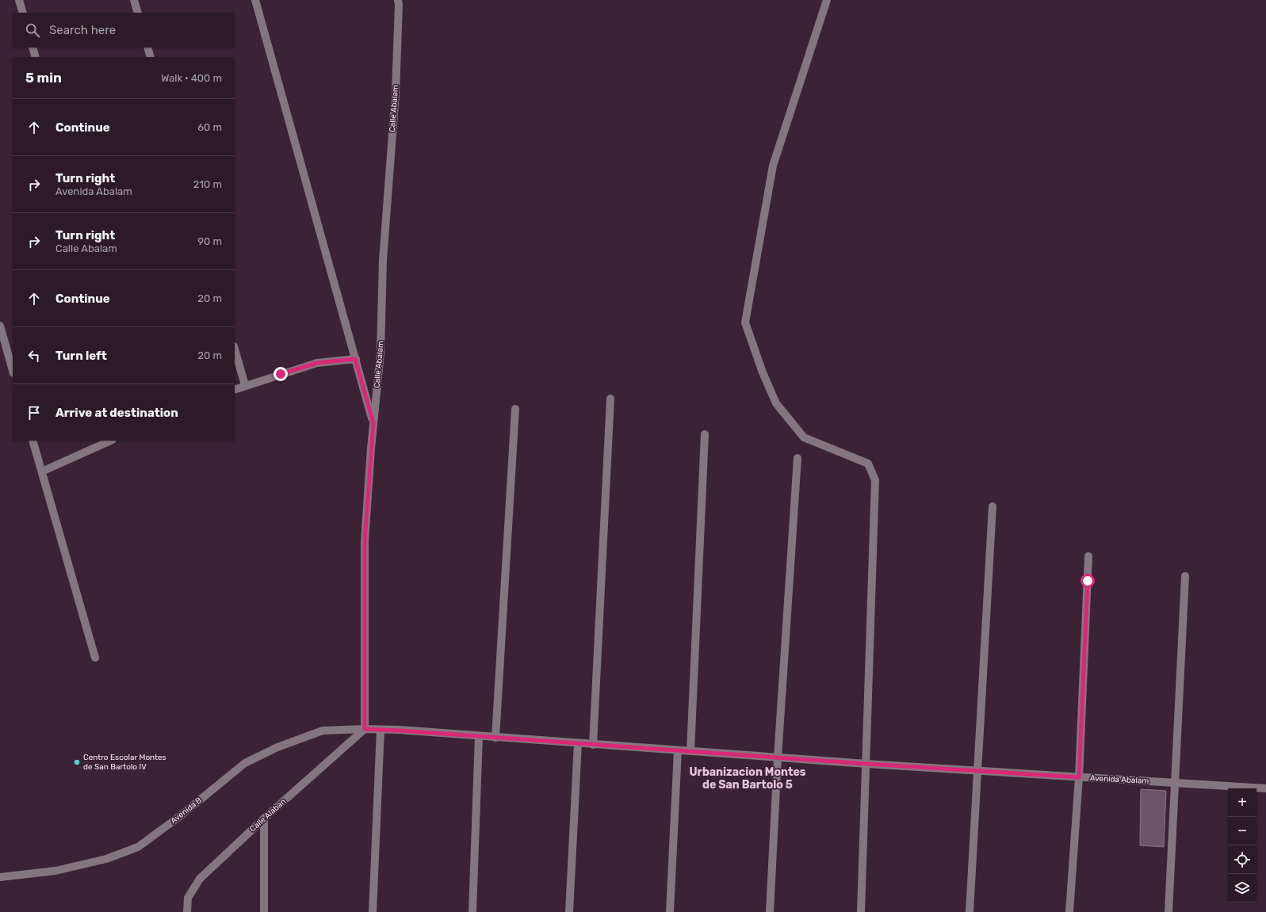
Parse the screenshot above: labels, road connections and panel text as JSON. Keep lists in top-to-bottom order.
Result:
{
  "streets": {
    "street": [
      "Calle Abalam",
      "Avenida Abalam",
      "Avenida B",
      "Calle Alaban"
    ]
  },
  "crossings": [
    ["Calle Abalam", "Avenida Abalam"],
    ["Calle Abalam", "Avenida B"],
    ["Calle Abalam", "Calle Alaban"],
    ["Avenida Abalam", "Avenida B"],
    ["Avenida Abalam", "Calle Alaban"],
    ["Avenida B", "Calle Alaban"]
  ],
  "districts": ["Urbanizacion Montes de San Bartolo 5"],
  "places": ["Centro Escolar Montes de San Bartolo IV"],
  "page": {
    "search": "Search here",
    "heading": ["5 min", "Walk · 400 m"],
    "list": [
      ["Continue", "60 m"],
      ["Turn right", "Avenida Abalam", "210 m"],
      ["Turn right", "Calle Abalam", "90 m"],
      ["Continue", "20 m"],
      ["Turn left", "20 m"],
      "Arrive at destination"
    ],
    "map_buttons": ["+", "−"]
  }
}
